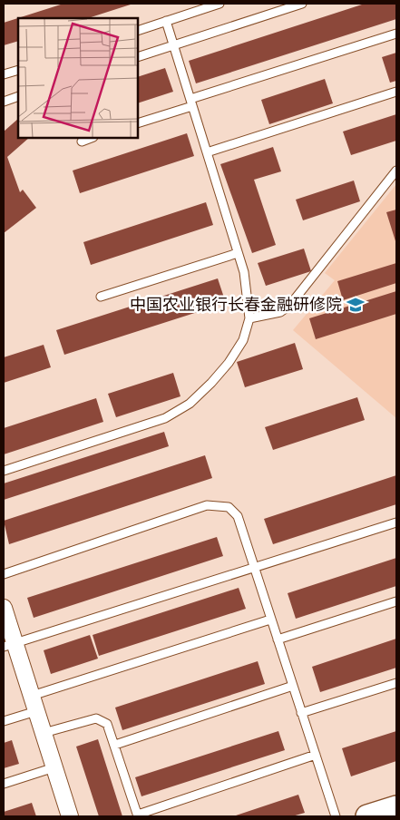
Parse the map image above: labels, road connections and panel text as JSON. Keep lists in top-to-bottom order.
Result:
{
  "places": {
    "school or university": ["中国农业银行长春金融研修院"]
  }
}
